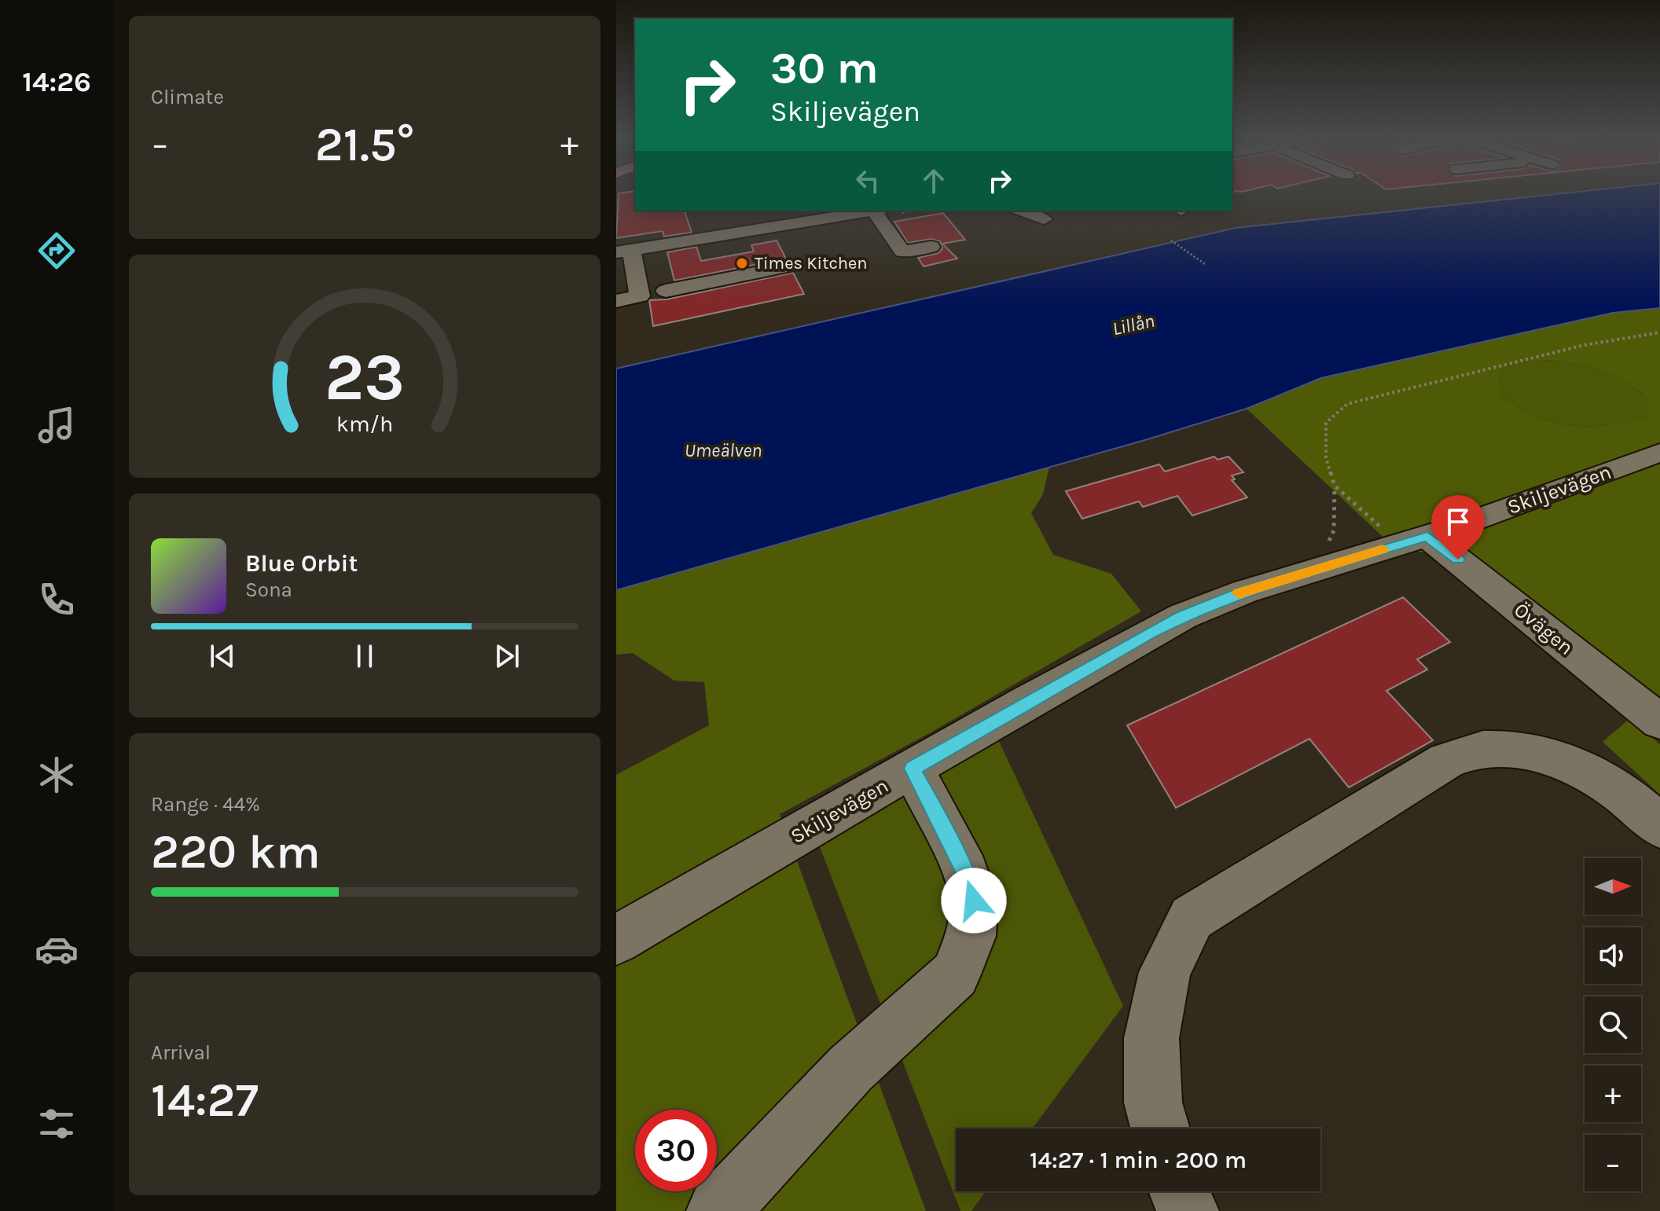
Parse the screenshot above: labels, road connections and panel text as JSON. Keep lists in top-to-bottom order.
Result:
{
  "streets": {
    "street": ["Skiljevägen", "Övägen"]
  },
  "crossings": [
    ["Skiljevägen", "Övägen"]
  ],
  "water": ["Lillån", "Umeälven"],
  "places": ["Times Kitchen"],
  "north": "right",
  "page": {
    "tabs": "14:26",
    "tile": [
      "Climate",
      ["Range · 44%", "220 km"],
      ["Arrival", "14:27"]
    ],
    "turn": ["30 m", "Skiljevägen"],
    "heat": ["−", "21.5°", "+"],
    "song": ["Blue Orbit", "Sona"],
    "map_buttons": ["+", "−"],
    "limit": "30",
    "trip": "14:27 · 1 min · 200 m",
    "gauge": ["23", "km/h"]
  }
}
